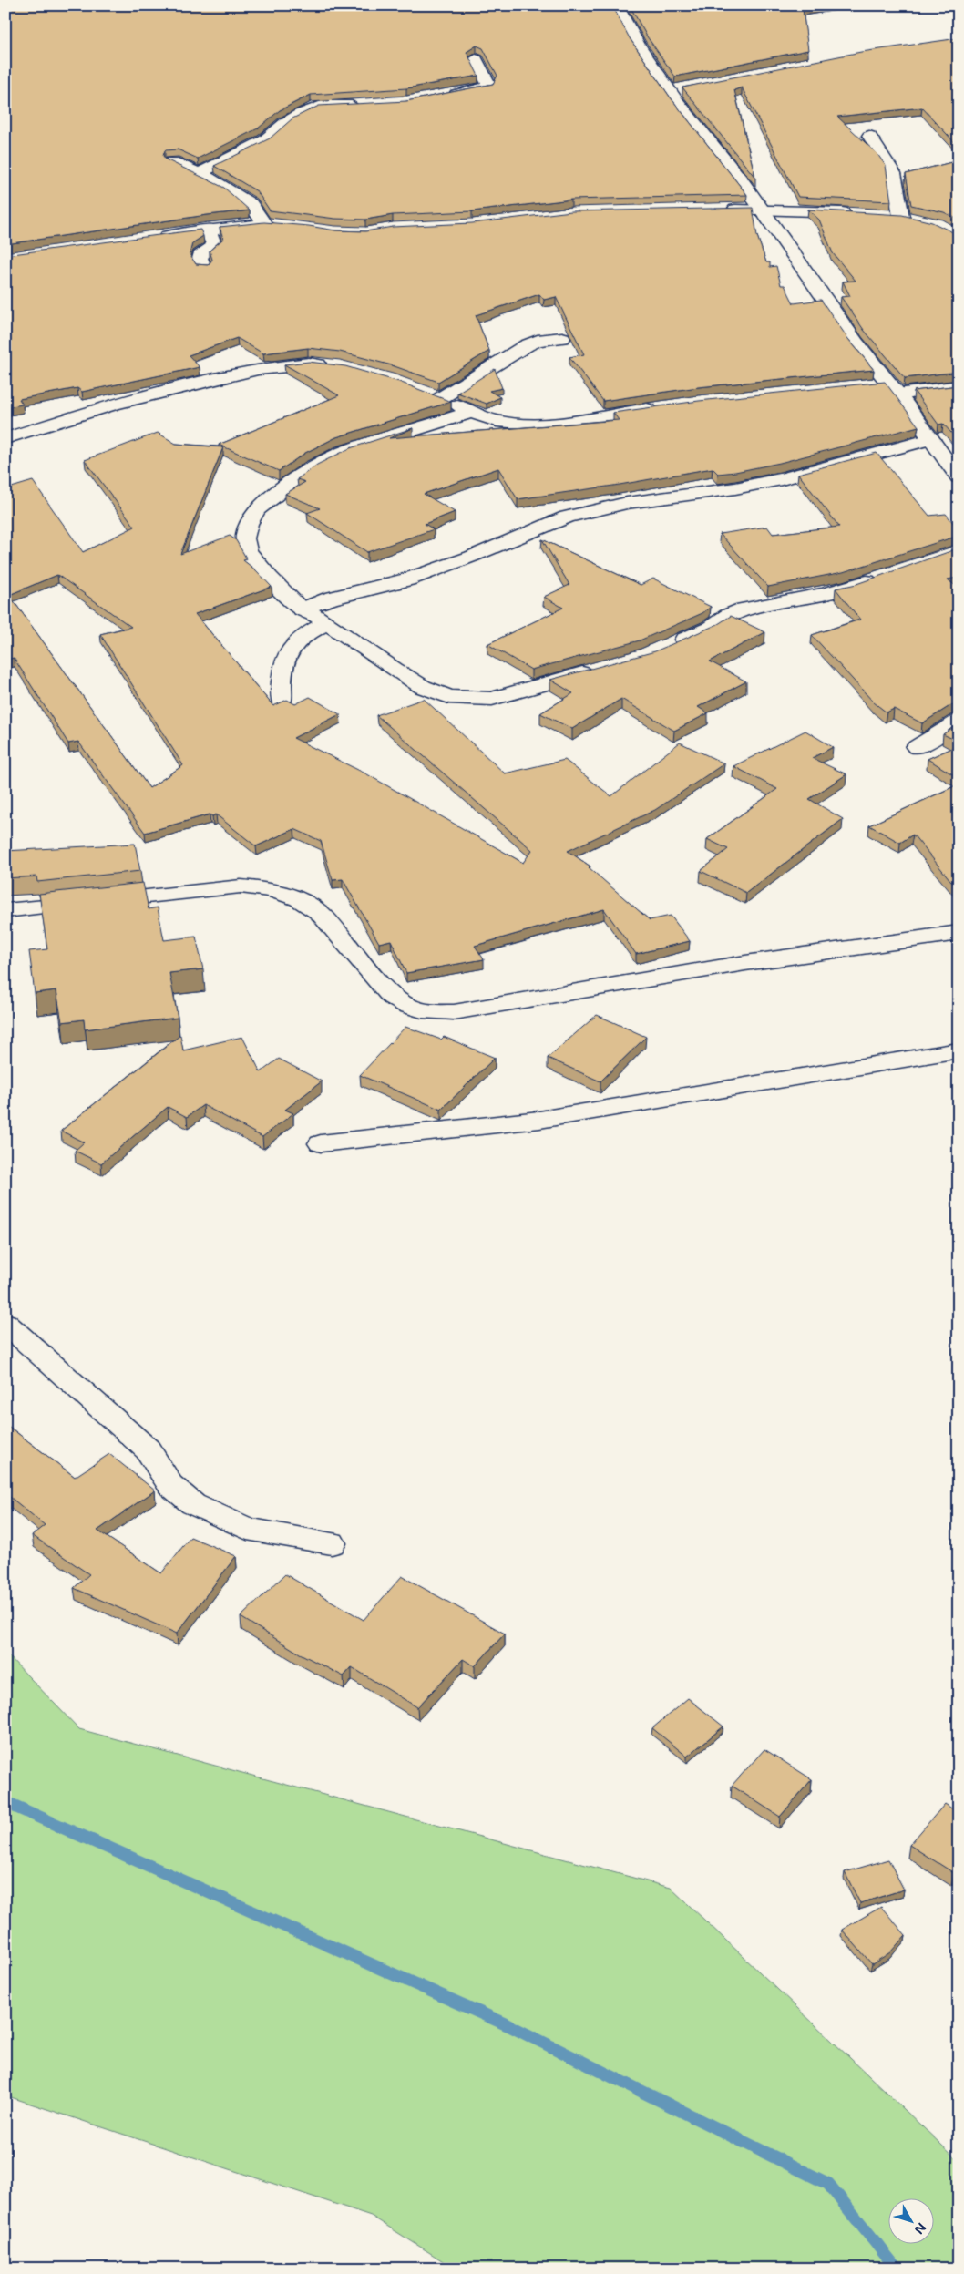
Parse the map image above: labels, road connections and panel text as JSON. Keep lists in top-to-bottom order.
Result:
{
  "north": "bottom right"
}
